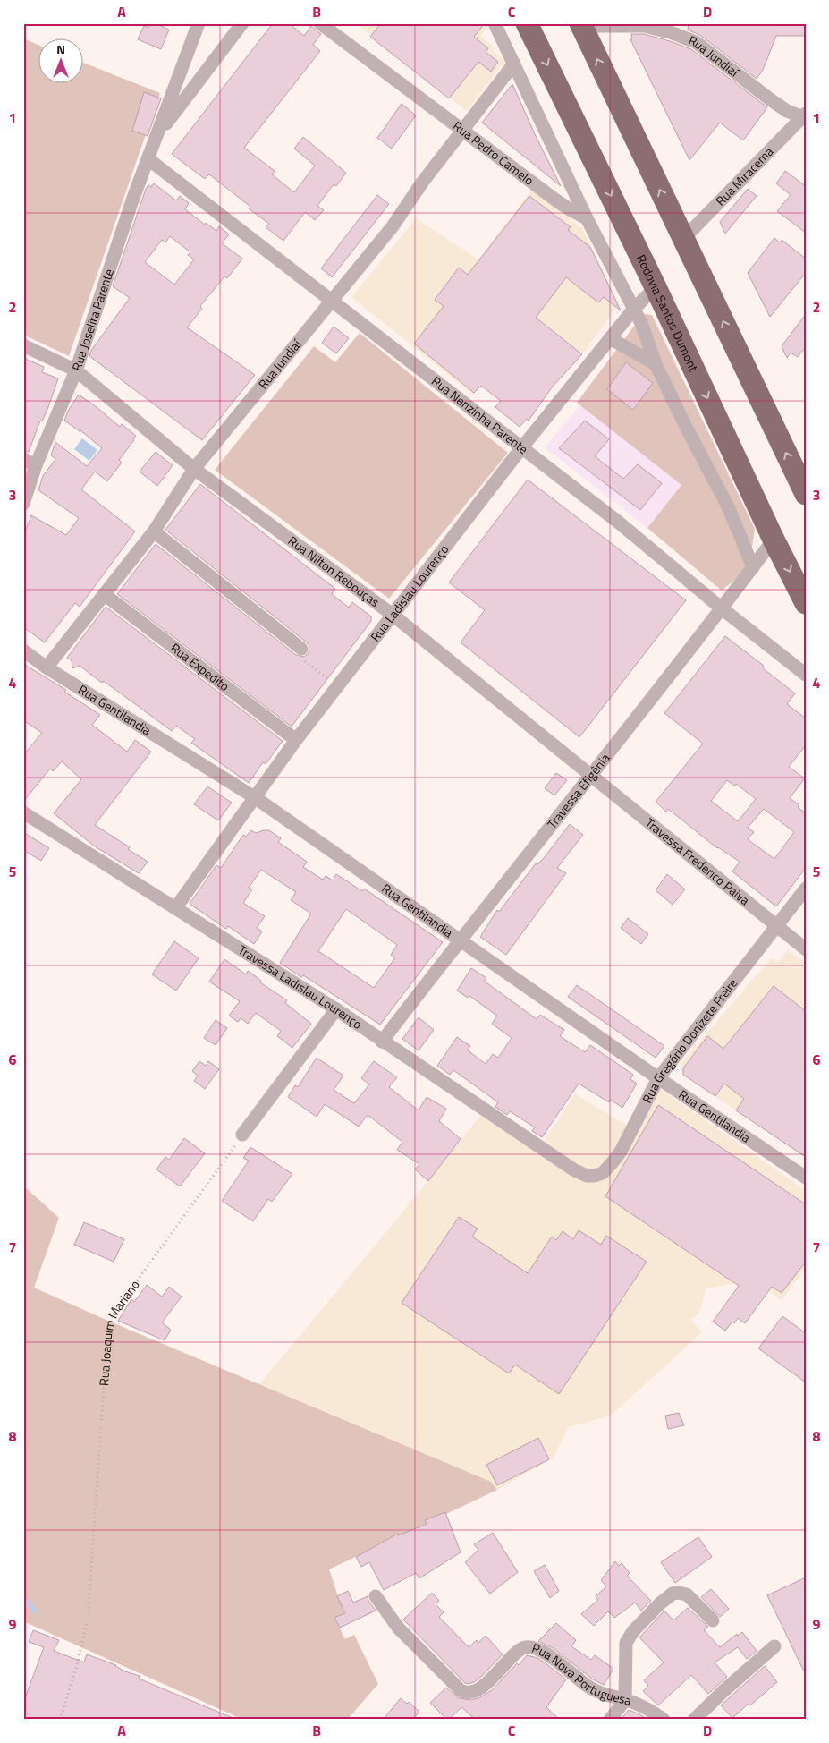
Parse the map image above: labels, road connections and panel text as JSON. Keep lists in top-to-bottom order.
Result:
{
  "streets": {
    "highway": ["Rodovia Santos Dumont"],
    "street": [
      "Rua Jundiaí",
      "Rua Pedro Camelo",
      "Rua Miracema",
      "Rua Joselita Parente",
      "Rua Nenzinha Parente",
      "Rua Nilton Rebouças",
      "Rua Ladislau Lourenço",
      "Rua Expedito",
      "Rua Gentilandia",
      "Travessa Efigênia",
      "Travessa Frederico Paiva",
      "Travessa Ladislau Lourenço",
      "Rua Gregório Donizete Freire",
      "Rua Nova Portuguesa"
    ],
    "path": ["Rua Joaquim Mariano"]
  },
  "crossings": [
    ["Rua Jundiaí", "Rua Pedro Camelo"],
    ["Rua Jundiaí", "Rua Miracema"],
    ["Rua Jundiaí", "Rua Nenzinha Parente"],
    ["Rua Jundiaí", "Rua Nilton Rebouças"],
    ["Rua Jundiaí", "Rua Expedito"],
    ["Rua Jundiaí", "Rua Gentilandia"],
    ["Rodovia Santos Dumont", "Rua Ladislau Lourenço"],
    ["Rodovia Santos Dumont", "Travessa Efigênia"],
    ["Rua Joselita Parente", "Rua Nenzinha Parente"],
    ["Rua Joselita Parente", "Rua Nilton Rebouças"],
    ["Rua Nenzinha Parente", "Rua Ladislau Lourenço"],
    ["Rua Nenzinha Parente", "Travessa Efigênia"],
    ["Rua Nilton Rebouças", "Rua Ladislau Lourenço"],
    ["Rua Nilton Rebouças", "Travessa Efigênia"],
    ["Rua Nilton Rebouças", "Travessa Frederico Paiva"],
    ["Rua Ladislau Lourenço", "Rua Expedito"],
    ["Rua Ladislau Lourenço", "Rua Gentilandia"],
    ["Rua Ladislau Lourenço", "Travessa Ladislau Lourenço"],
    ["Rua Gentilandia", "Travessa Efigênia"],
    ["Rua Gentilandia", "Rua Gregório Donizete Freire"],
    ["Travessa Efigênia", "Travessa Frederico Paiva"],
    ["Travessa Efigênia", "Travessa Ladislau Lourenço"],
    ["Travessa Frederico Paiva", "Rua Gregório Donizete Freire"],
    ["Travessa Ladislau Lourenço", "Rua Gregório Donizete Freire"]
  ],
  "north": "top",
  "grid": {
    "columns": [
      "A",
      "B",
      "C",
      "D"
    ],
    "rows": [
      "1",
      "2",
      "3",
      "4",
      "5",
      "6",
      "7",
      "8",
      "9"
    ]
  }
}
